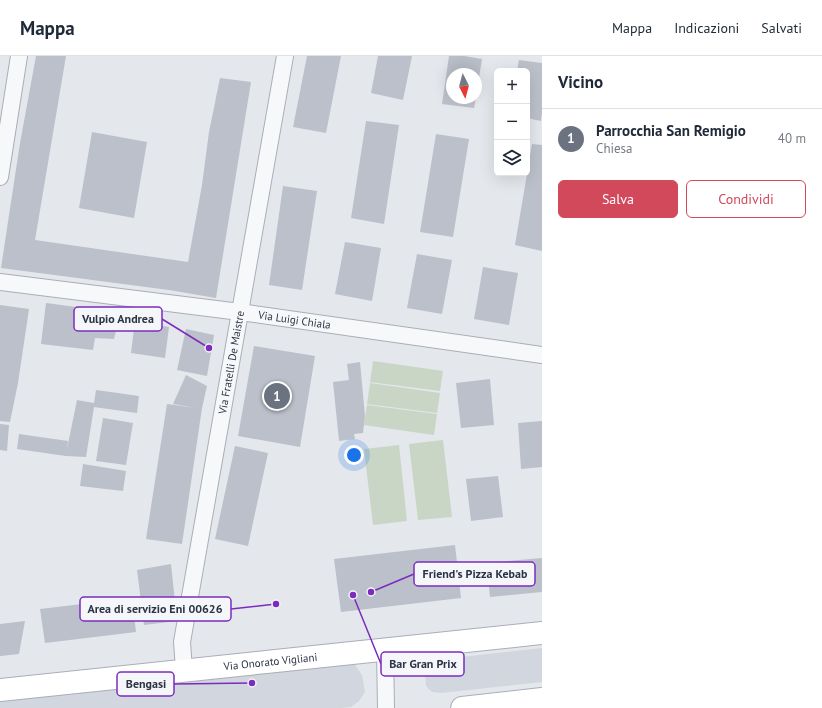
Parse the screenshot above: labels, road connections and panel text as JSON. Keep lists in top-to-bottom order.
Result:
{
  "streets": {
    "main road": ["Via Onorato Vigliani"],
    "street": ["Via Luigi Chiala", "Via Fratelli De Maistre"]
  },
  "crossings": [
    ["Via Luigi Chiala", "Via Fratelli De Maistre"],
    ["Via Fratelli De Maistre", "Via Onorato Vigliani"]
  ],
  "places": [
    "Vulpio Andrea",
    "Friend's Pizza Kebab",
    "Bar Gran Prix",
    "Area di servizio Eni 00626",
    "Bengasi"
  ],
  "north": "bottom",
  "page": {
    "header": "Mappa",
    "nav": ["Mappa", "Indicazioni", "Salvati"],
    "heading": "Vicino",
    "map_buttons": ["+", "−"],
    "list": [
      {
        "mark": "1",
        "name": "Parrocchia San Remigio",
        "note": "Chiesa",
        "value": "40 m"
      }
    ],
    "buttons": ["Salva", "Condividi"],
    "pins": "1"
  }
}
